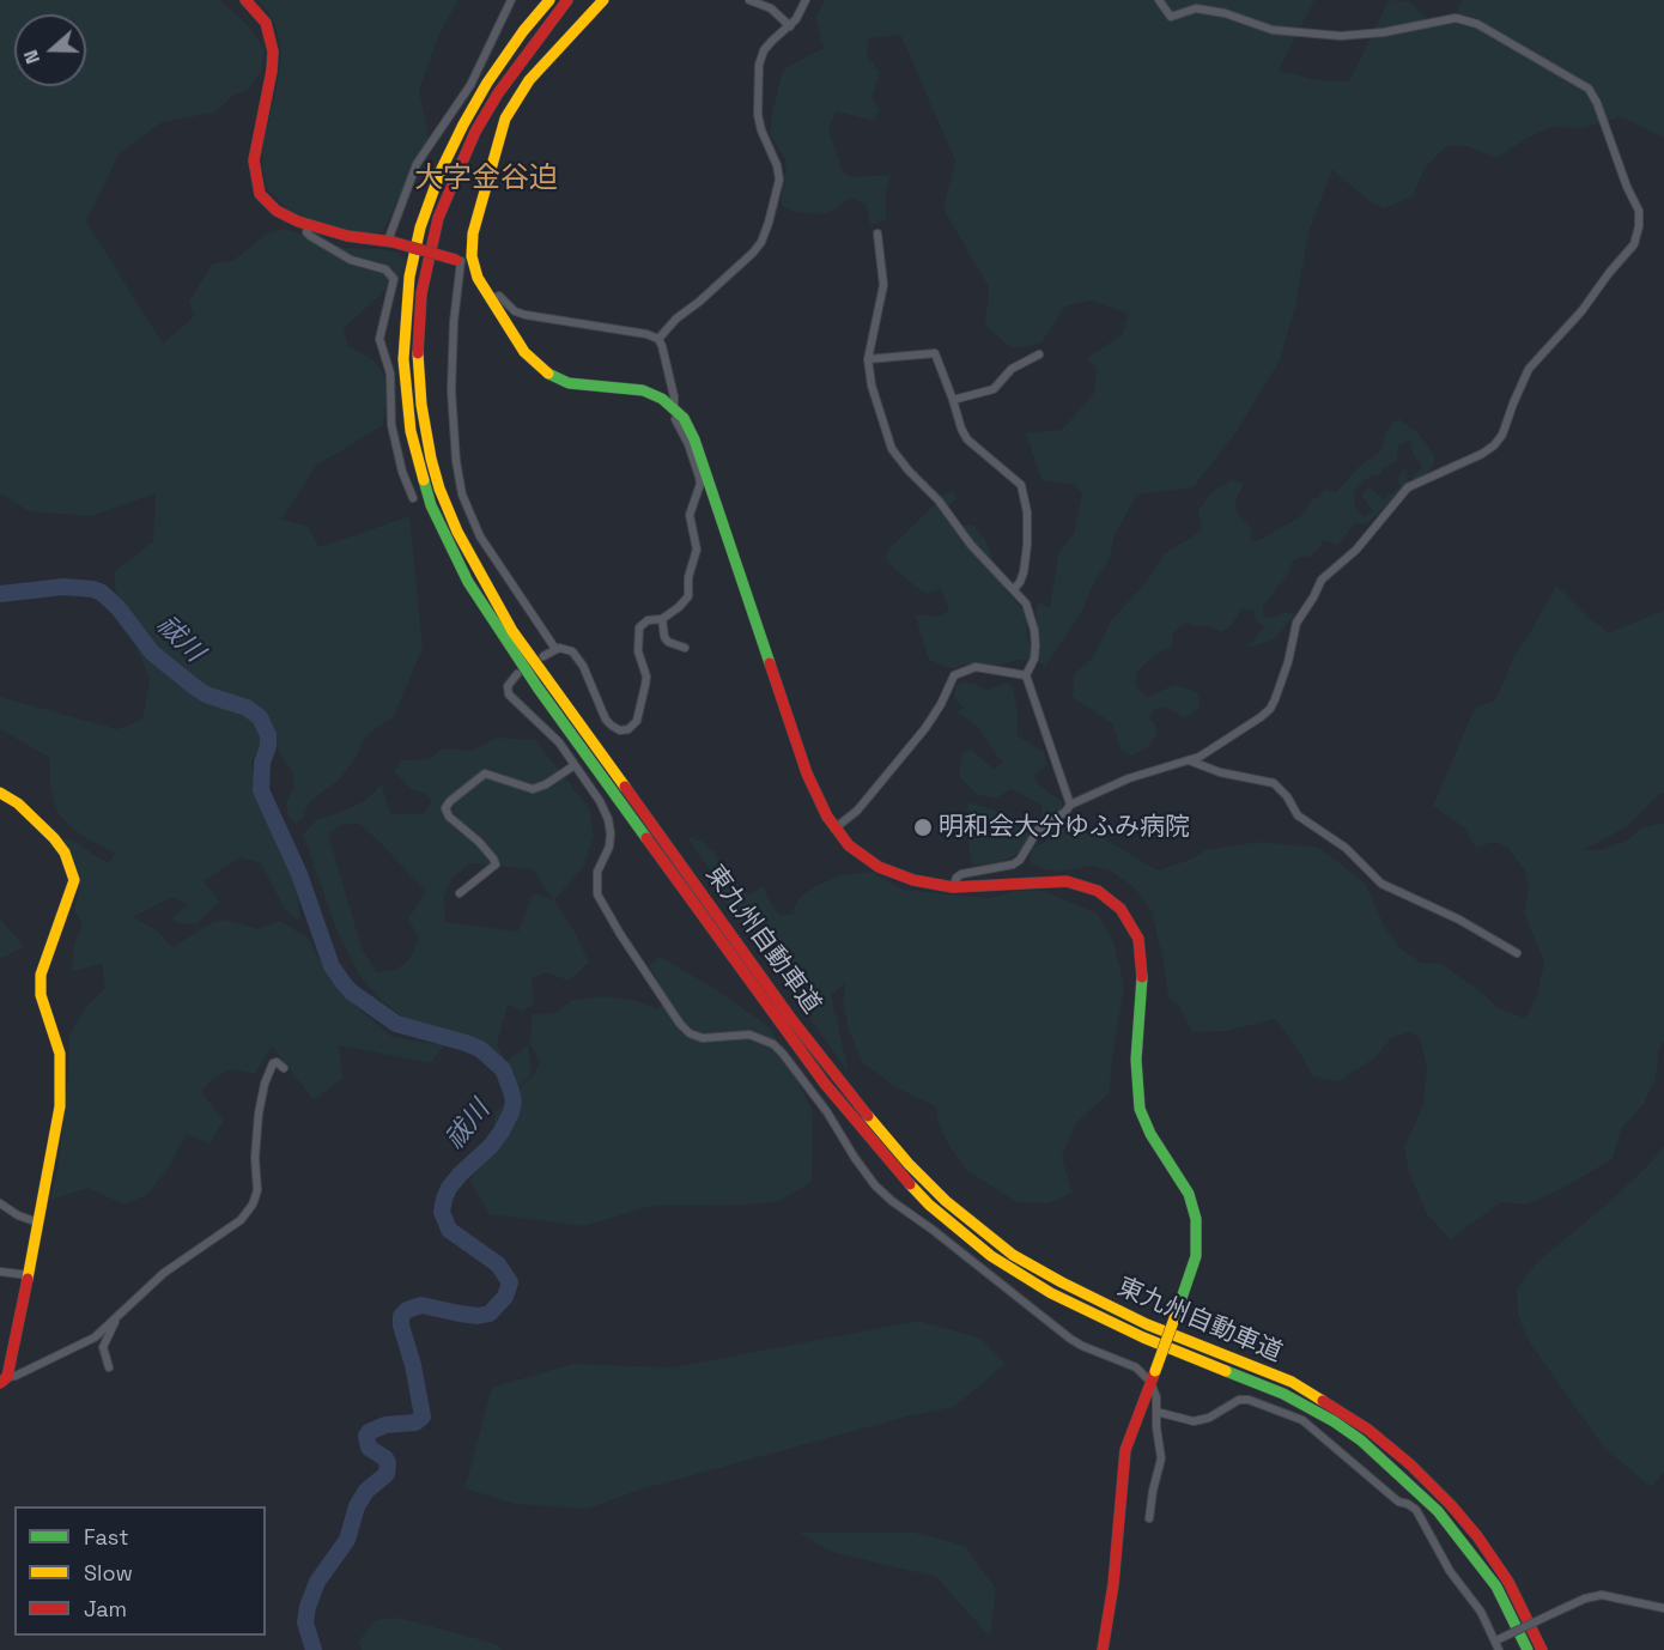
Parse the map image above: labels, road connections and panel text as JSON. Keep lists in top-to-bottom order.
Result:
{
  "streets": {
    "main road": ["東九州自動車道"]
  },
  "districts": ["大字金谷迫"],
  "water": ["祓川"],
  "places": ["明和会大分ゆふみ病院"],
  "legend": ["Fast", "Slow", "Jam"],
  "north": "left"
}
